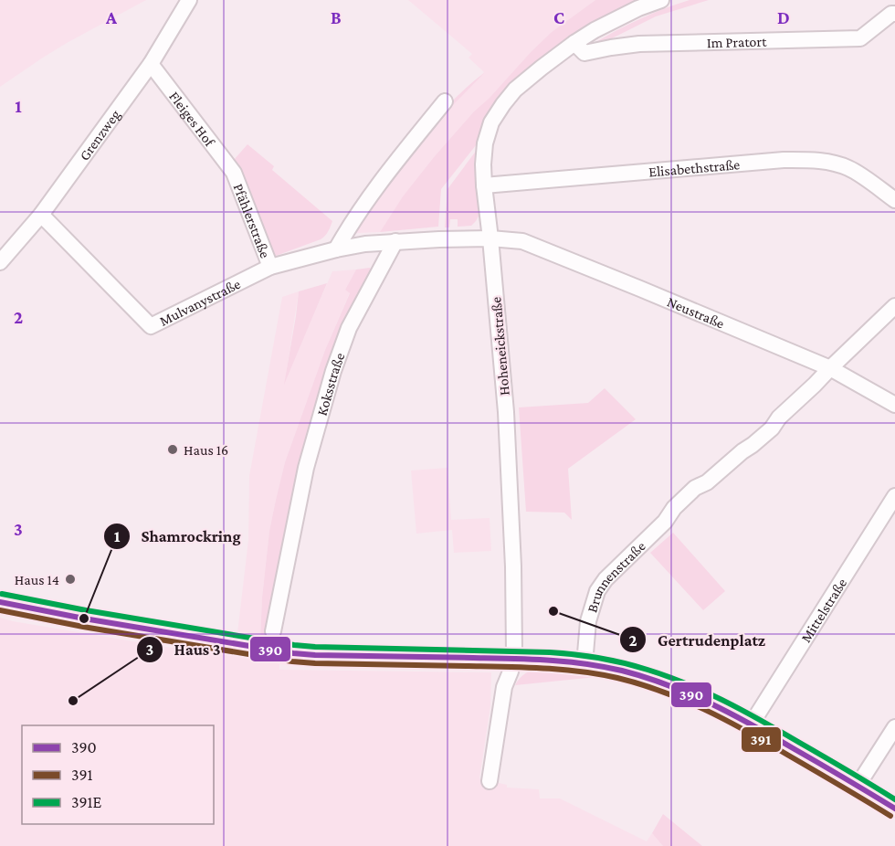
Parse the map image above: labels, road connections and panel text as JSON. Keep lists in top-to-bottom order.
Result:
{
  "streets": {
    "street": [
      "Im Pratort",
      "Fleiges Hof",
      "Grenzweg",
      "Elisabethstraße",
      "Pfählerstraße",
      "Mulvanystraße",
      "Neustraße",
      "Hoheneickstraße",
      "Koksstraße",
      "Brunnenstraße",
      "Mittelstraße"
    ]
  },
  "crossings": [
    ["Im Pratort", "Hoheneickstraße"],
    ["Fleiges Hof", "Grenzweg"],
    ["Fleiges Hof", "Pfählerstraße"],
    ["Grenzweg", "Mulvanystraße"],
    ["Elisabethstraße", "Hoheneickstraße"],
    ["Pfählerstraße", "Mulvanystraße"],
    ["Mulvanystraße", "Koksstraße"],
    ["Neustraße", "Hoheneickstraße"],
    ["Neustraße", "Brunnenstraße"]
  ],
  "places": [
    "Haus 16",
    "Haus 14",
    "Gertrudenplatz",
    "Shamrockring",
    "Haus 3"
  ],
  "lines": ["transit line 391E", "transit line 390", "transit line 391"],
  "legend": ["390", "391", "391E"],
  "grid": {
    "columns": [
      "A",
      "B",
      "C",
      "D"
    ],
    "rows": ["1", "2", "3"]
  }
}
